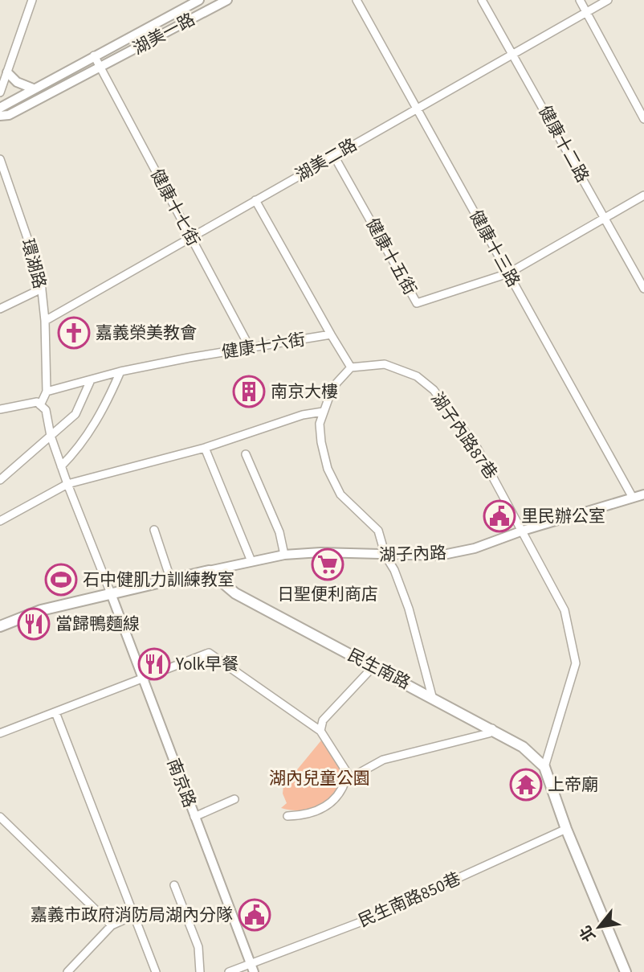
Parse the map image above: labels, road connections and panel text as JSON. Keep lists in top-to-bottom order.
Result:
{
  "streets": {
    "main road": ["民生南路"],
    "street": [
      "湖美一路",
      "健康十二路",
      "湖美二路",
      "健康十七街",
      "健康十三路",
      "健康十五街",
      "環湖路",
      "健康十六街",
      "湖子內路87巷",
      "湖子內路",
      "南京路",
      "民生南路850巷"
    ]
  },
  "crossings": [
    ["湖美一路", "健康十七街"],
    ["健康十二路", "湖美二路"],
    ["湖美二路", "健康十七街"],
    ["湖美二路", "健康十三路"],
    ["湖美二路", "健康十五街"],
    ["湖美二路", "環湖路"],
    ["湖美二路", "健康十六街"],
    ["健康十七街", "健康十六街"],
    ["健康十三路", "健康十五街"],
    ["健康十三路", "湖子內路"],
    ["環湖路", "健康十六街"],
    ["湖子內路87巷", "湖子內路"],
    ["湖子內路87巷", "民生南路"],
    ["湖子內路", "民生南路"],
    ["民生南路", "民生南路850巷"],
    ["南京路", "民生南路850巷"]
  ],
  "parks": ["湖內兒童公園"],
  "places": {
    "church": ["嘉義榮美教會"],
    "building": ["南京大樓"],
    "public building": ["里民辦公室", "嘉義市政府消防局湖內分隊"],
    "supermarket": ["日聖便利商店"],
    "sports": ["石中健肌力訓練教室"],
    "restaurant": ["當歸鴨麵線", "Yolk早餐"],
    "temple": ["上帝廟"]
  },
  "north": "bottom left"
}
